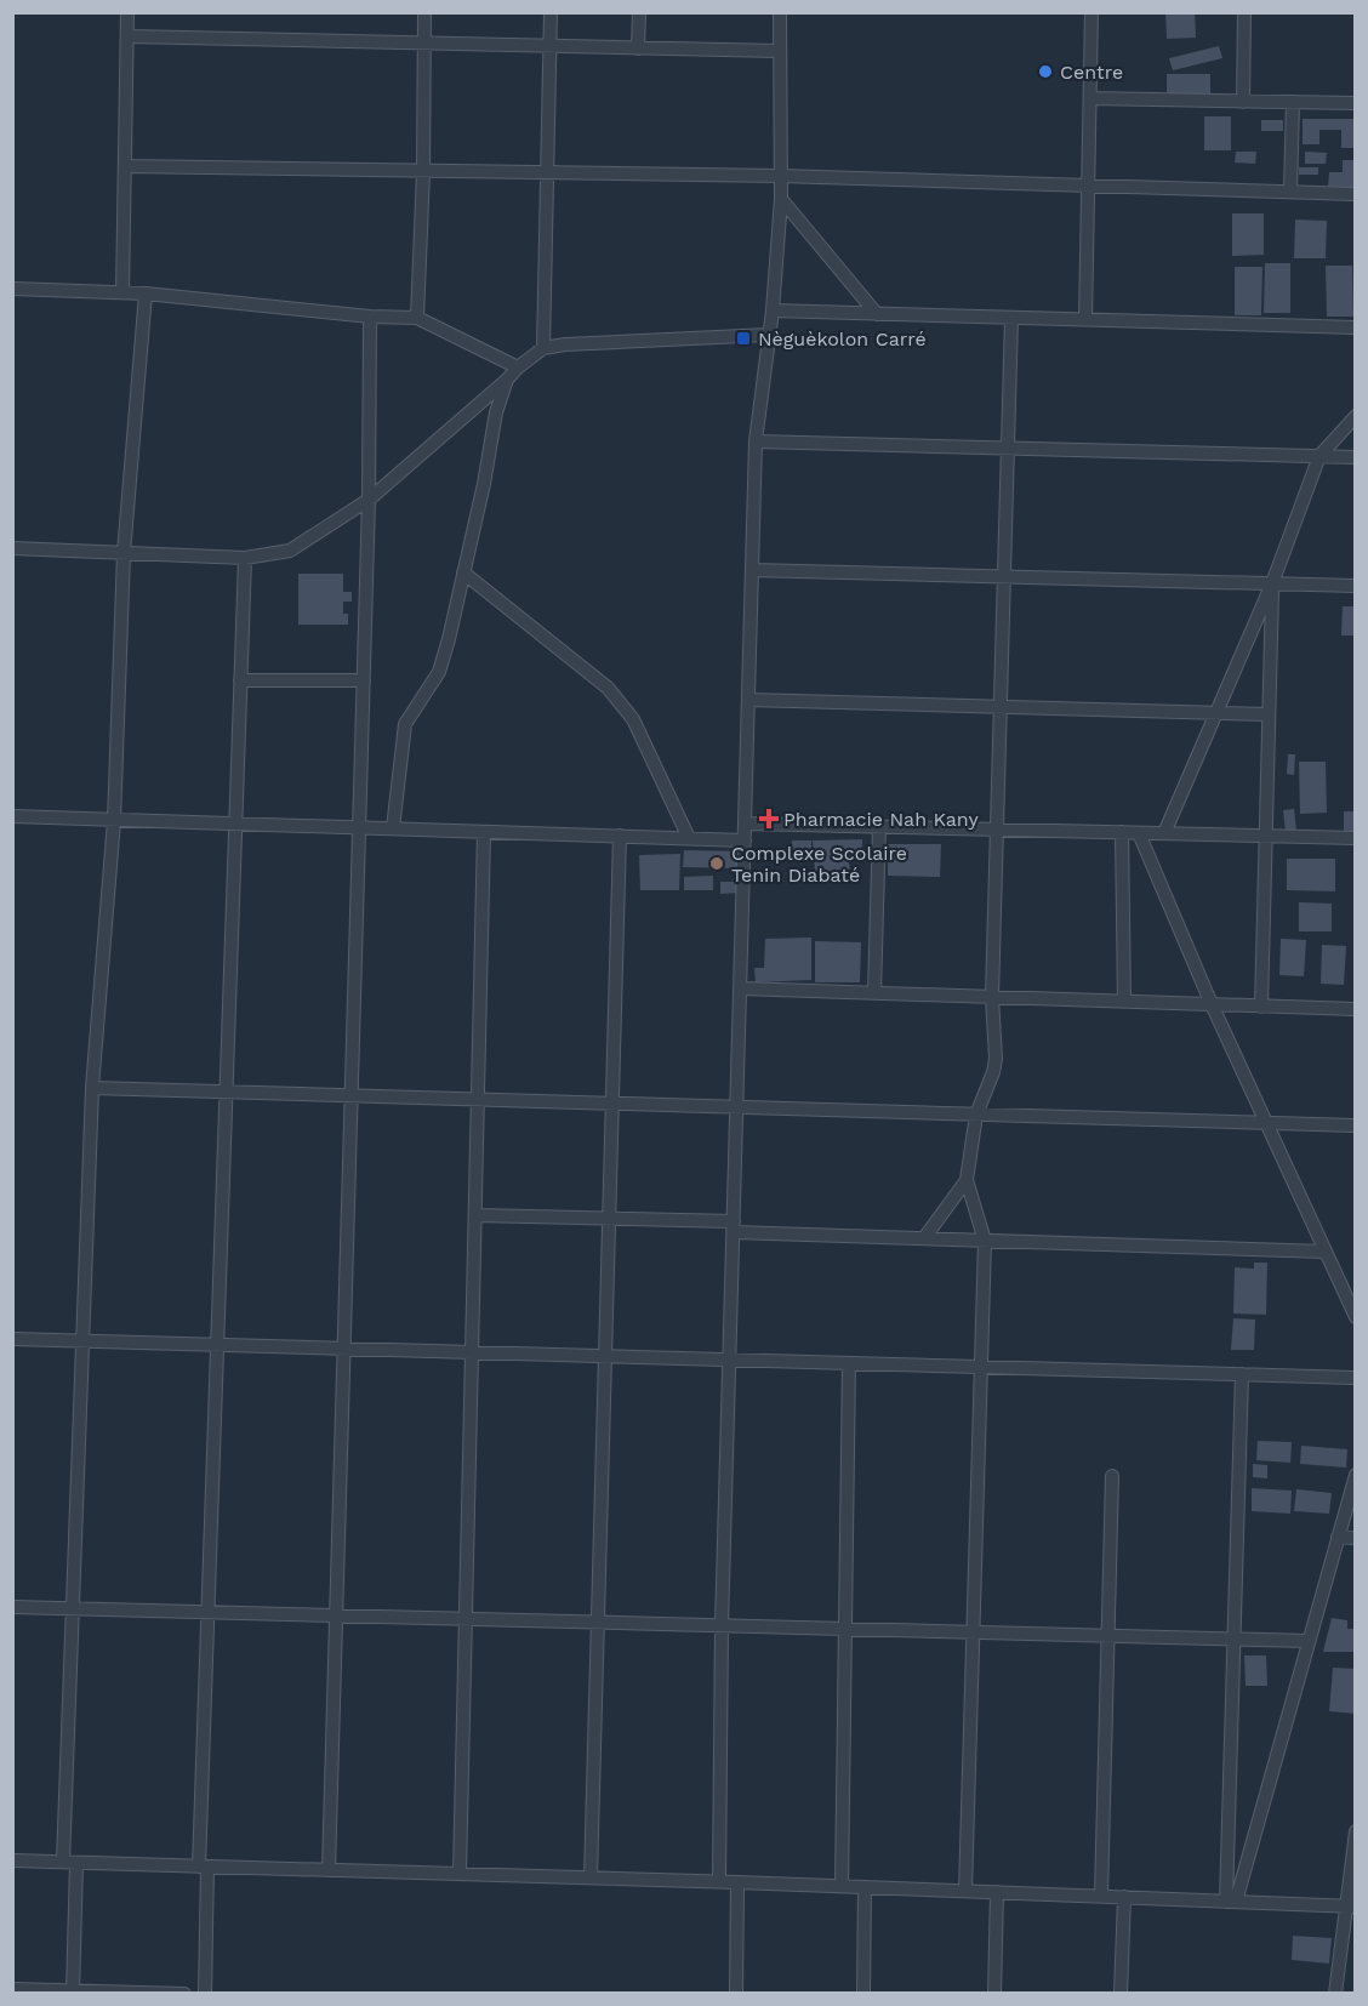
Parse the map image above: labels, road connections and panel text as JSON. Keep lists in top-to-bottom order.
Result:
{
  "places": {
    "other": ["Centre", "Complexe Scolaire Tenin Diabaté"],
    "transit": ["Nèguèkolon Carré"],
    "health": ["Pharmacie Nah Kany"]
  }
}
